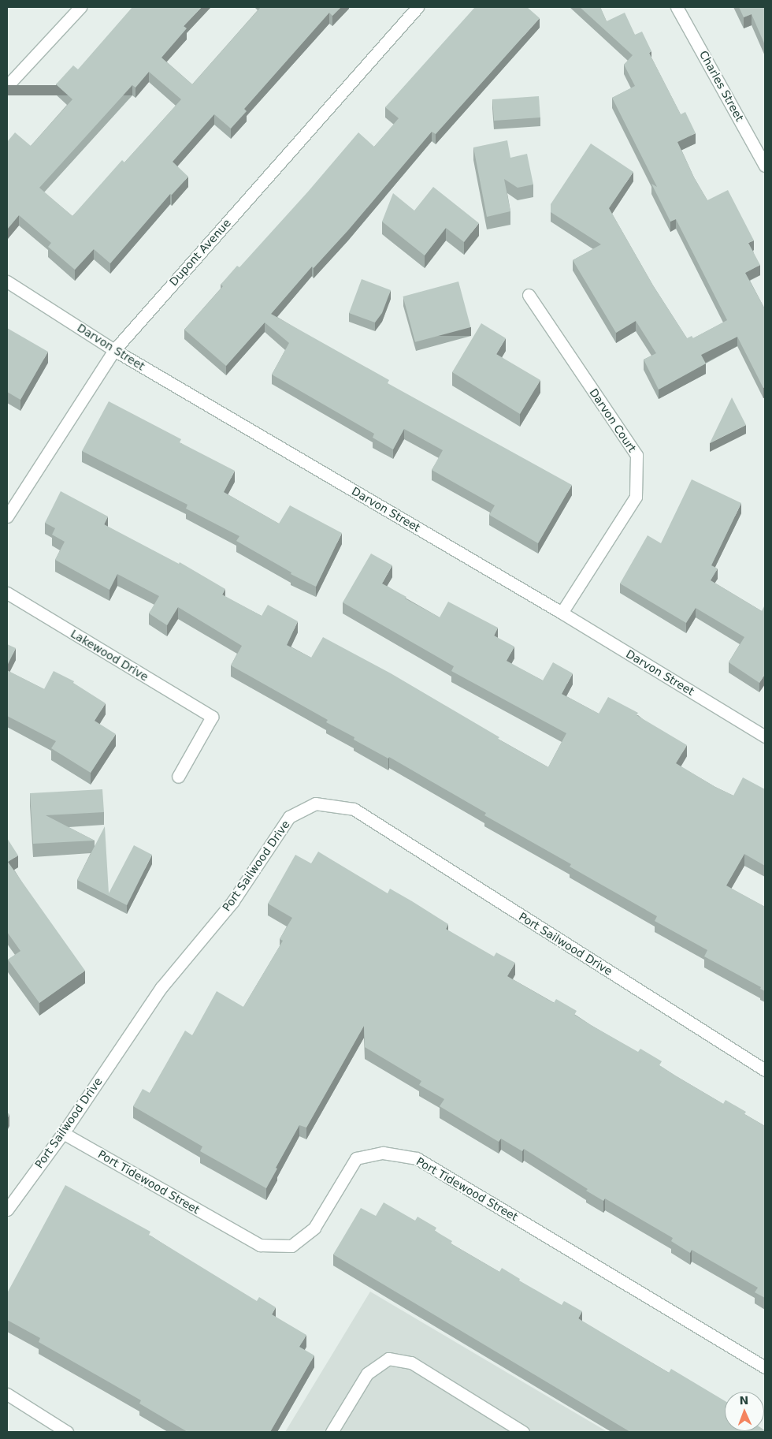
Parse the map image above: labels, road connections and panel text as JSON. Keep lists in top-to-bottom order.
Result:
{
  "streets": {
    "street": [
      "Charles Street",
      "Dupont Avenue",
      "Darvon Street",
      "Darvon Court",
      "Lakewood Drive",
      "Port Sailwood Drive",
      "Port Tidewood Street"
    ]
  },
  "crossings": [
    ["Dupont Avenue", "Darvon Street"],
    ["Darvon Street", "Darvon Court"],
    ["Port Sailwood Drive", "Port Tidewood Street"]
  ],
  "north": "top"
}
